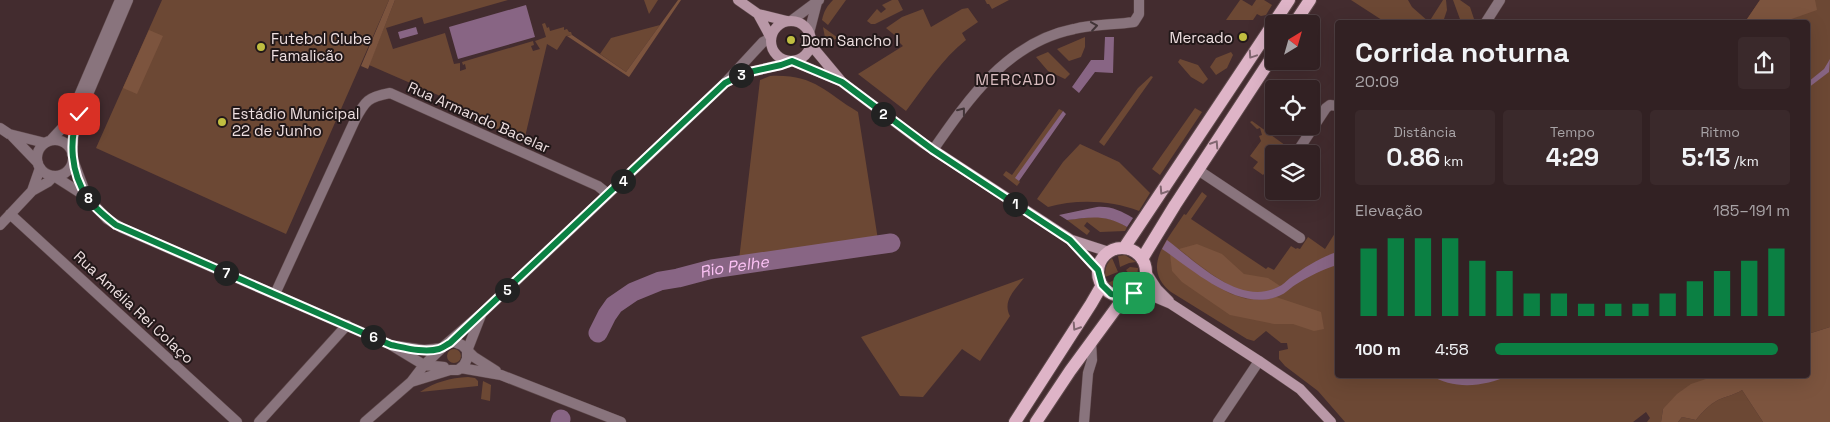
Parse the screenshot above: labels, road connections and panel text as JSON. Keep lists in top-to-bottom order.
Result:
{
  "streets": {
    "street": ["Rua Armando Bacelar", "Rua Amélia Rei Colaço"]
  },
  "districts": ["MERCADO"],
  "water": ["Rio Pelhe"],
  "places": [
    "Mercado",
    "Dom Sancho I",
    "Futebol Clube Famalicão",
    "Estádio Municipal 22 de Junho"
  ],
  "north": "top right",
  "page": {
    "heading": ["Corrida noturna", "20:09"],
    "pins": [
      "3",
      "2",
      "4",
      "8",
      "1",
      "7",
      "5",
      "6"
    ],
    "stats": [
      ["Distância", "0.86 km"],
      ["Tempo", "4:29"],
      ["Ritmo", "5:13 /km"]
    ],
    "chart": ["Elevação", "185–191 m"],
    "list": [
      {
        "name": "100 m",
        "note": "4:58"
      }
    ]
  }
}
